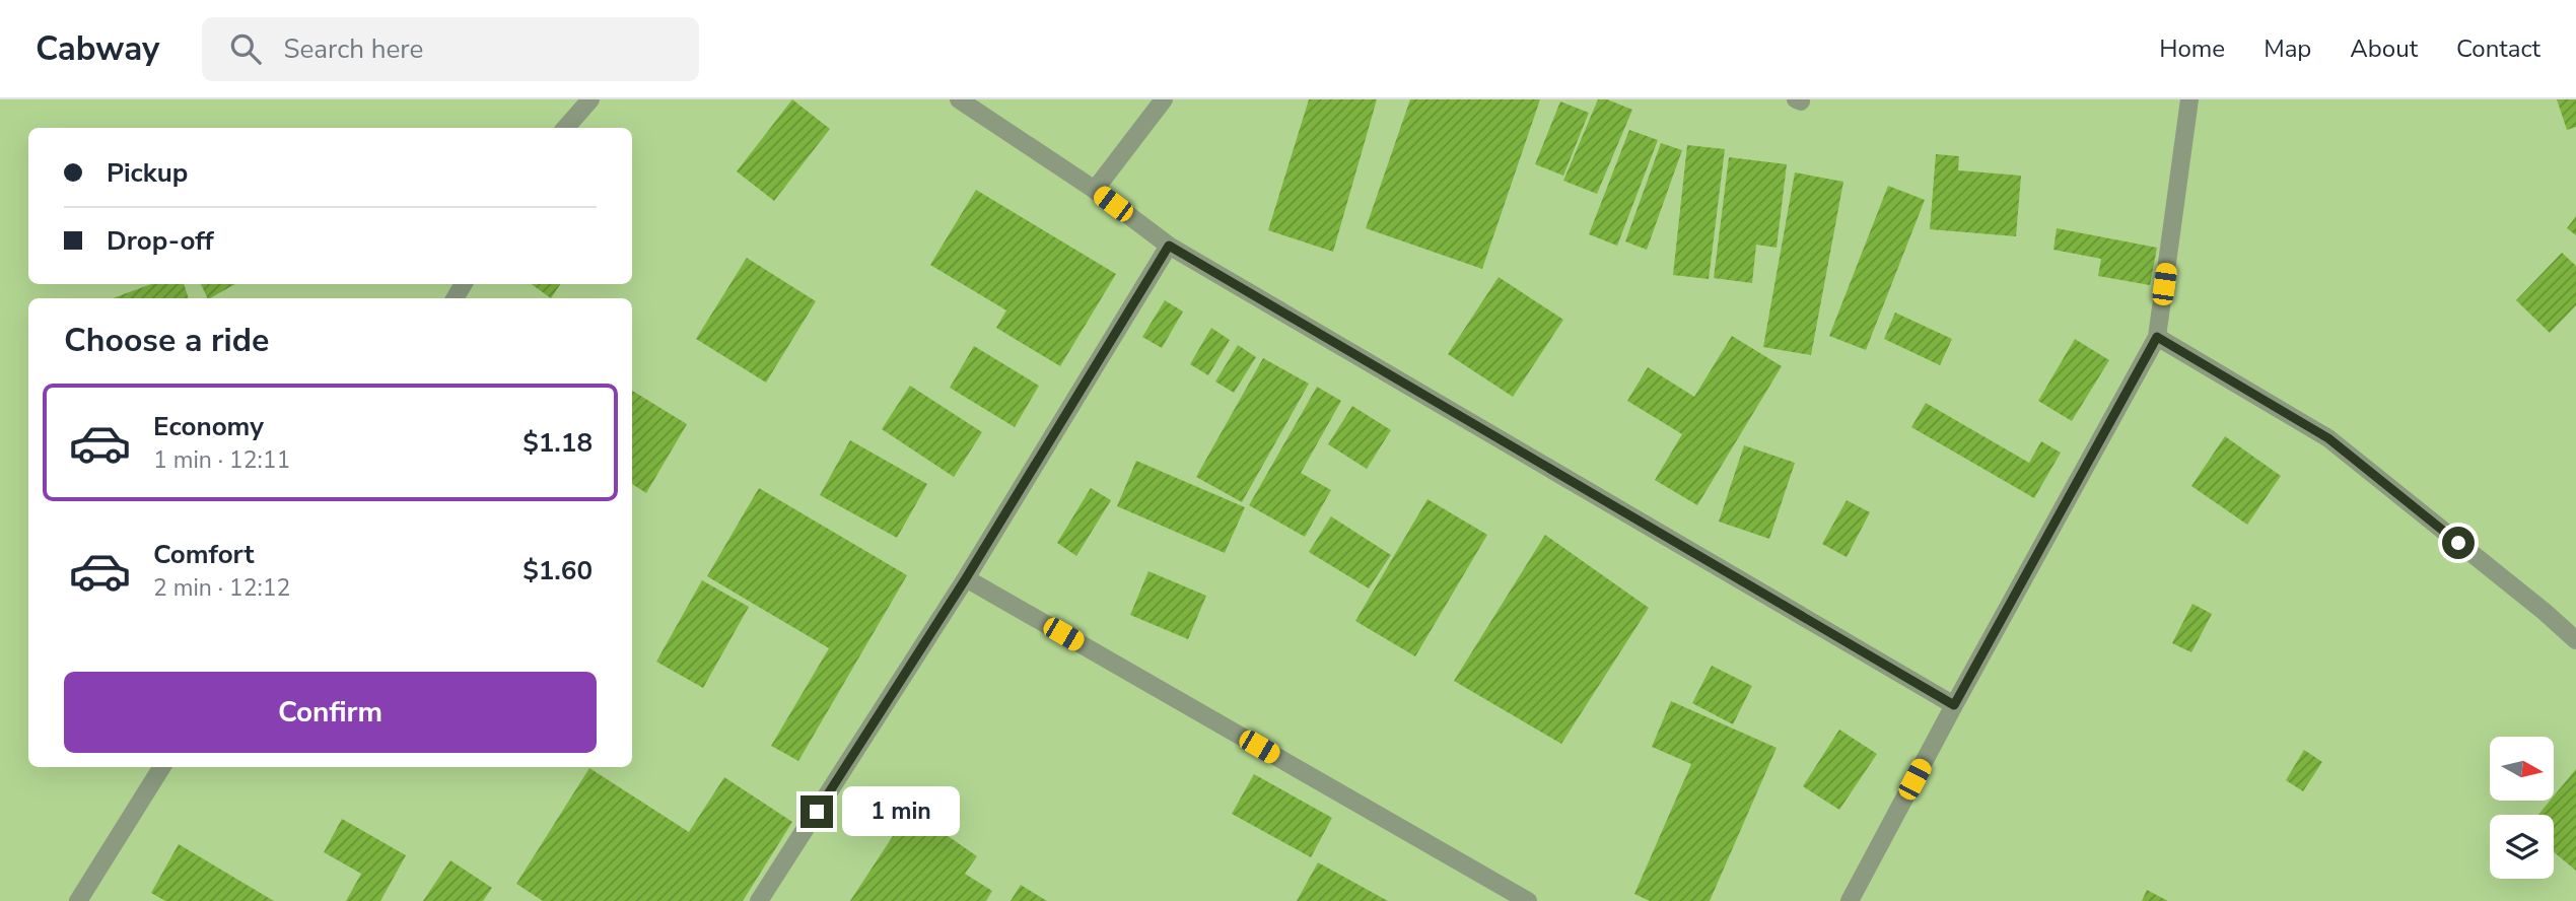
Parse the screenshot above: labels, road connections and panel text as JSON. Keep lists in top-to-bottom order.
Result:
{
  "north": "right",
  "page": {
    "header": "Cabway",
    "search": "Search here",
    "nav": [
      "Home",
      "Map",
      "About",
      "Contact"
    ],
    "banner": ["Pickup", "Drop-off"],
    "heading": "Choose a ride",
    "list": [
      {
        "name": "Economy",
        "note": "1 min · 12:11",
        "value": "$1.18"
      },
      {
        "name": "Comfort",
        "note": "2 min · 12:12",
        "value": "$1.60"
      }
    ],
    "buttons": "Confirm",
    "bubble": "1 min"
  }
}
